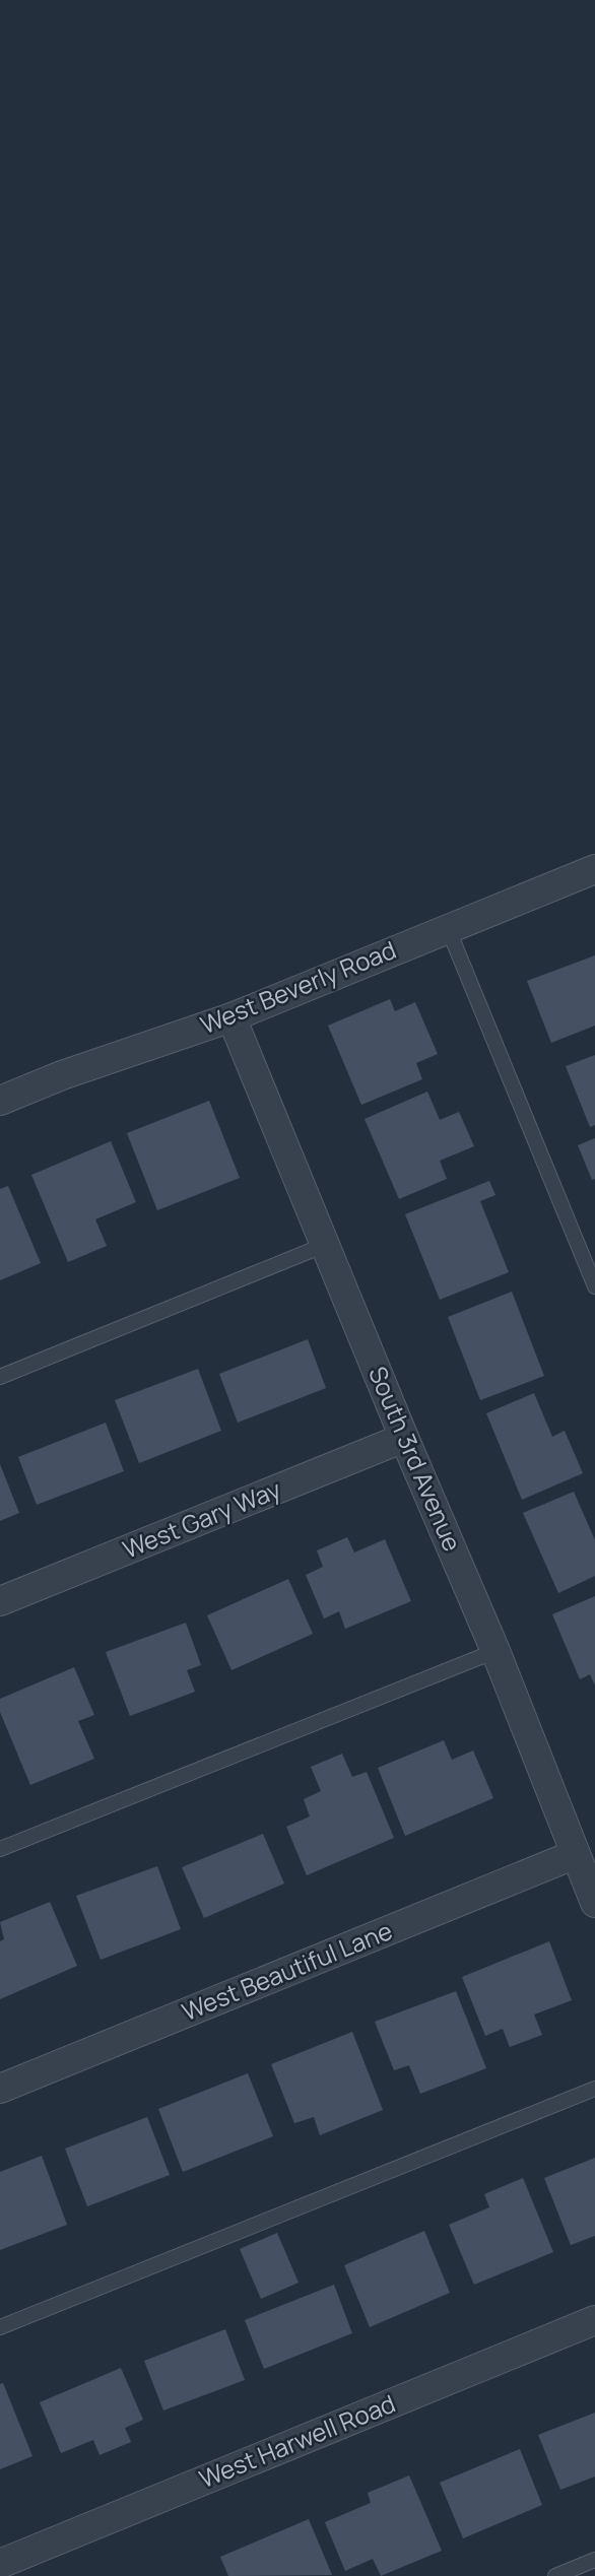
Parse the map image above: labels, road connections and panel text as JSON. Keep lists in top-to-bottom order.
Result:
{
  "streets": {
    "street": [
      "West Beverly Road",
      "South 3rd Avenue",
      "West Gary Way",
      "West Beautiful Lane",
      "West Harwell Road"
    ]
  },
  "crossings": [
    ["West Beverly Road", "South 3rd Avenue"],
    ["South 3rd Avenue", "West Gary Way"],
    ["South 3rd Avenue", "West Beautiful Lane"]
  ]
}
